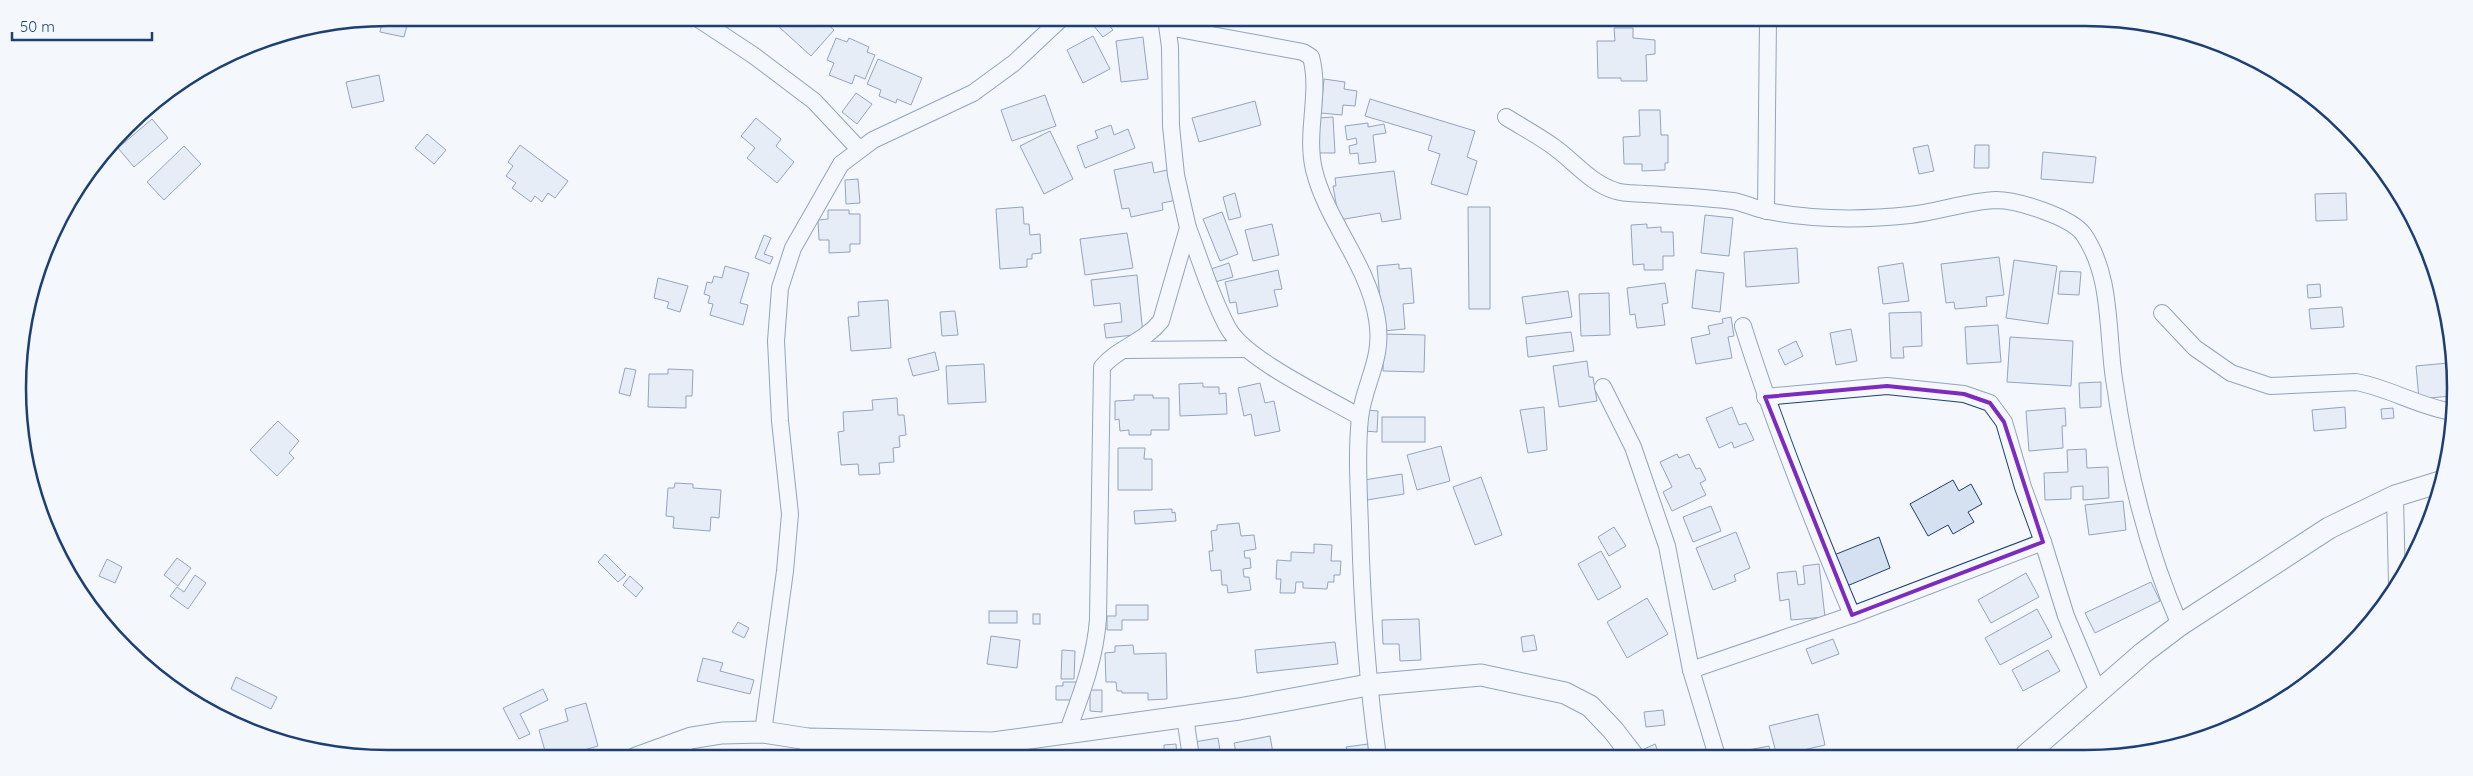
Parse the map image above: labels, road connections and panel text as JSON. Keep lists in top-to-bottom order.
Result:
{
  "scale_bar": "50 m"
}
